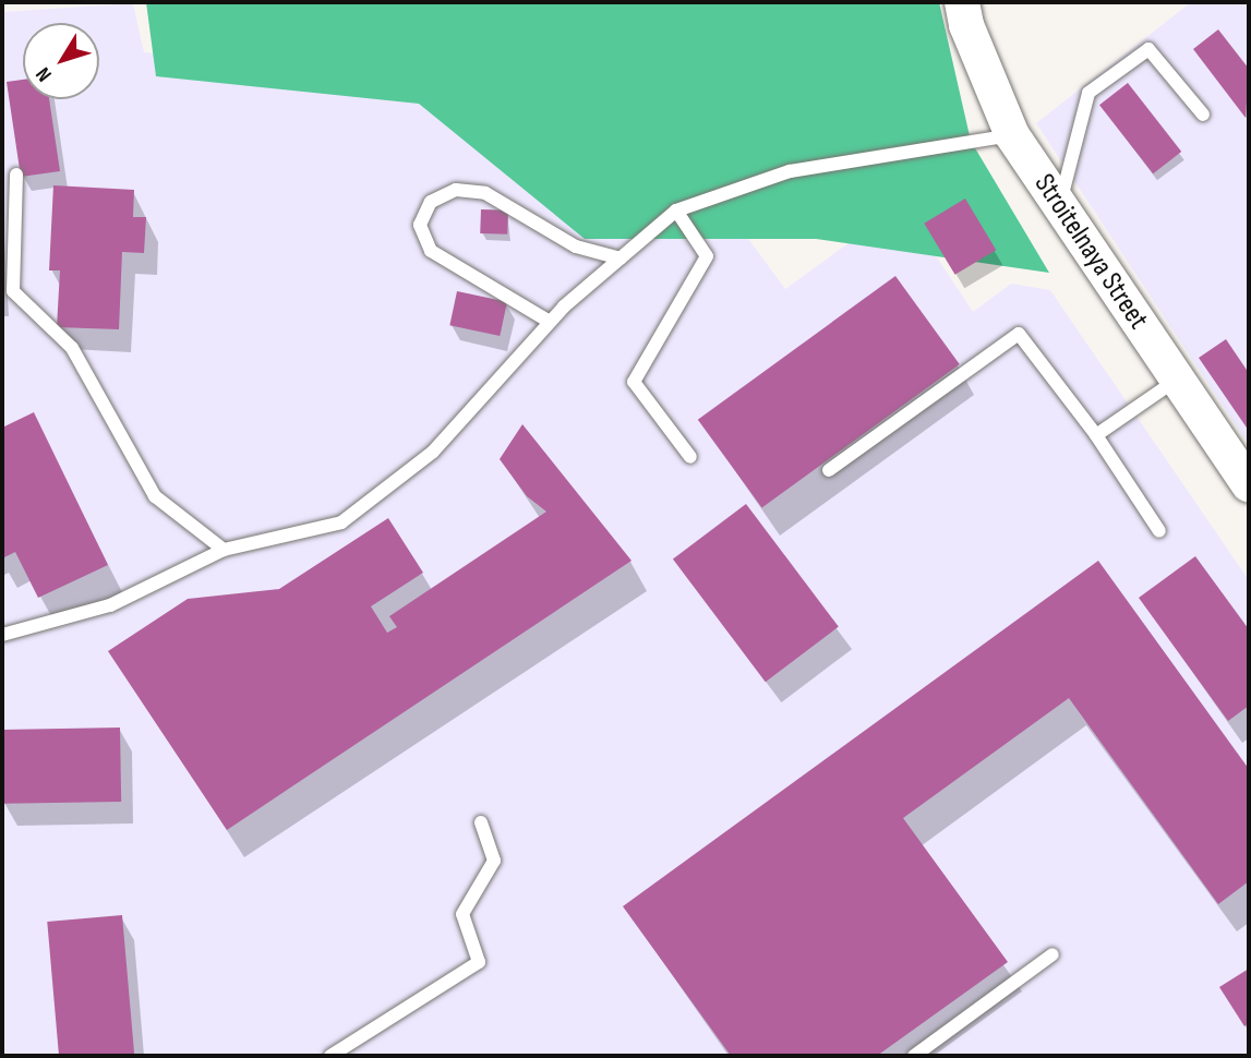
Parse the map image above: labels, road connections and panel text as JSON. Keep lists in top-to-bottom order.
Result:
{
  "streets": {
    "street": ["Stroitelnaya Street"]
  },
  "north": "bottom left"
}
